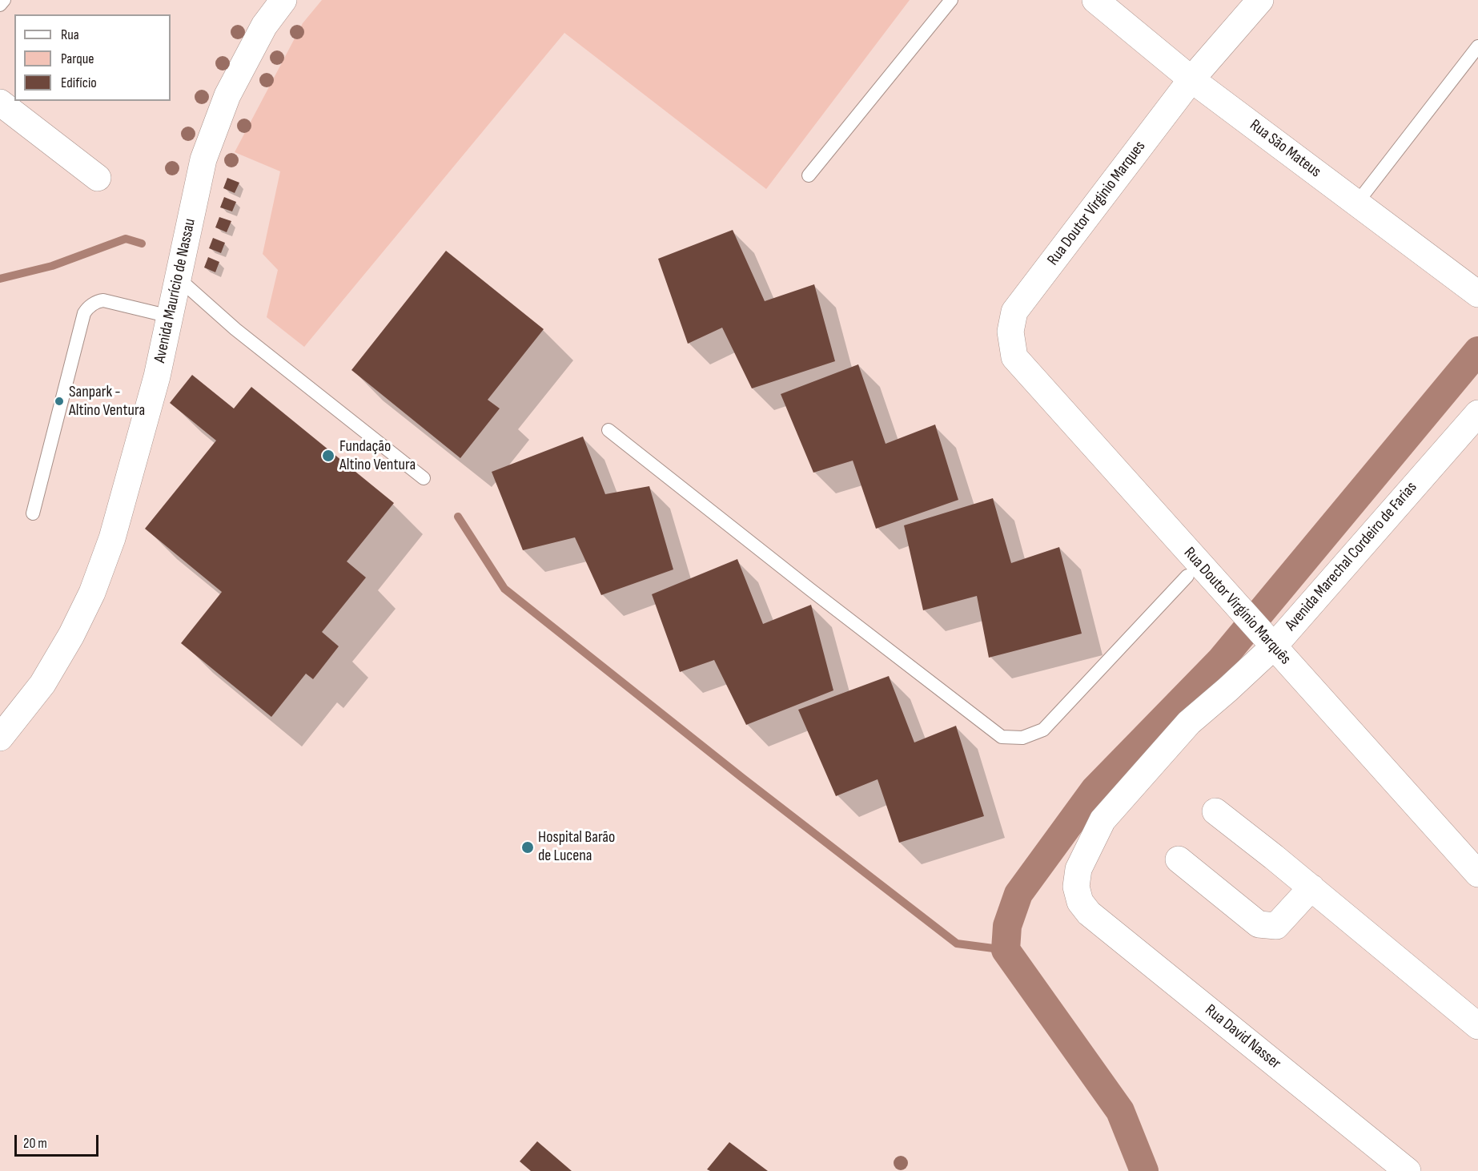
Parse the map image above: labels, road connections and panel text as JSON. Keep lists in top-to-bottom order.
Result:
{
  "streets": {
    "street": [
      "Rua São Mateus",
      "Rua Doutor Virginio Marques",
      "Avenida Maurício de Nassau",
      "Avenida Marechal Cordeiro de Farias",
      "Rua Doutor Virgínio Marquês",
      "Rua David Nasser"
    ]
  },
  "crossings": [
    ["Rua São Mateus", "Rua Doutor Virginio Marques"],
    ["Rua Doutor Virginio Marques", "Rua Doutor Virgínio Marquês"],
    ["Avenida Marechal Cordeiro de Farias", "Rua Doutor Virgínio Marquês"],
    ["Avenida Marechal Cordeiro de Farias", "Rua David Nasser"]
  ],
  "places": ["Sanpark - Altino Ventura", "Fundação Altino Ventura", "Hospital Barão de Lucena"],
  "legend": ["Rua", "Parque", "Edifício"],
  "scale_bar": "20 m"
}
